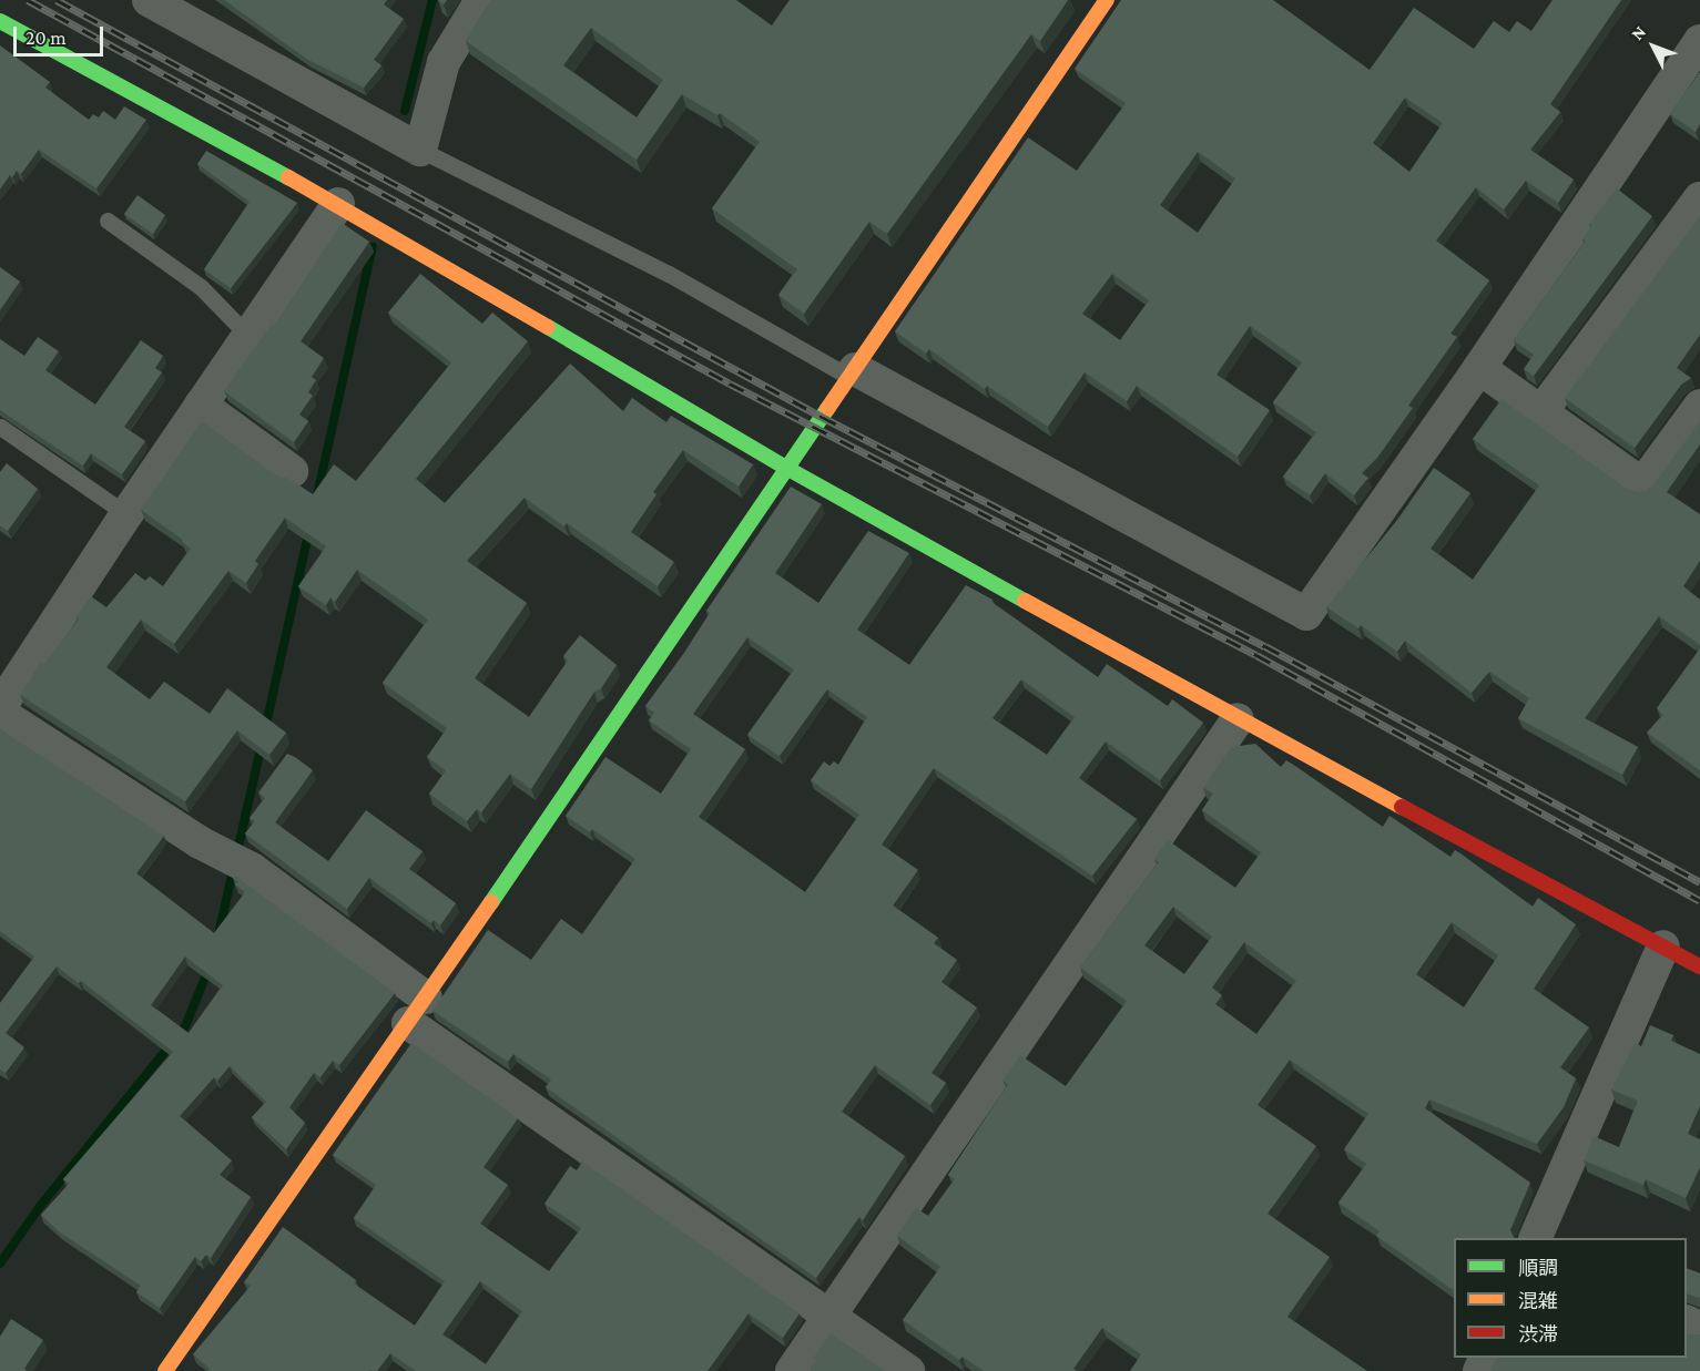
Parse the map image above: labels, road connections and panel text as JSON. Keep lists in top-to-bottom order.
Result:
{
  "legend": ["順調", "混雑", "渋滞"],
  "scale_bar": "20 m",
  "north": "top left"
}
